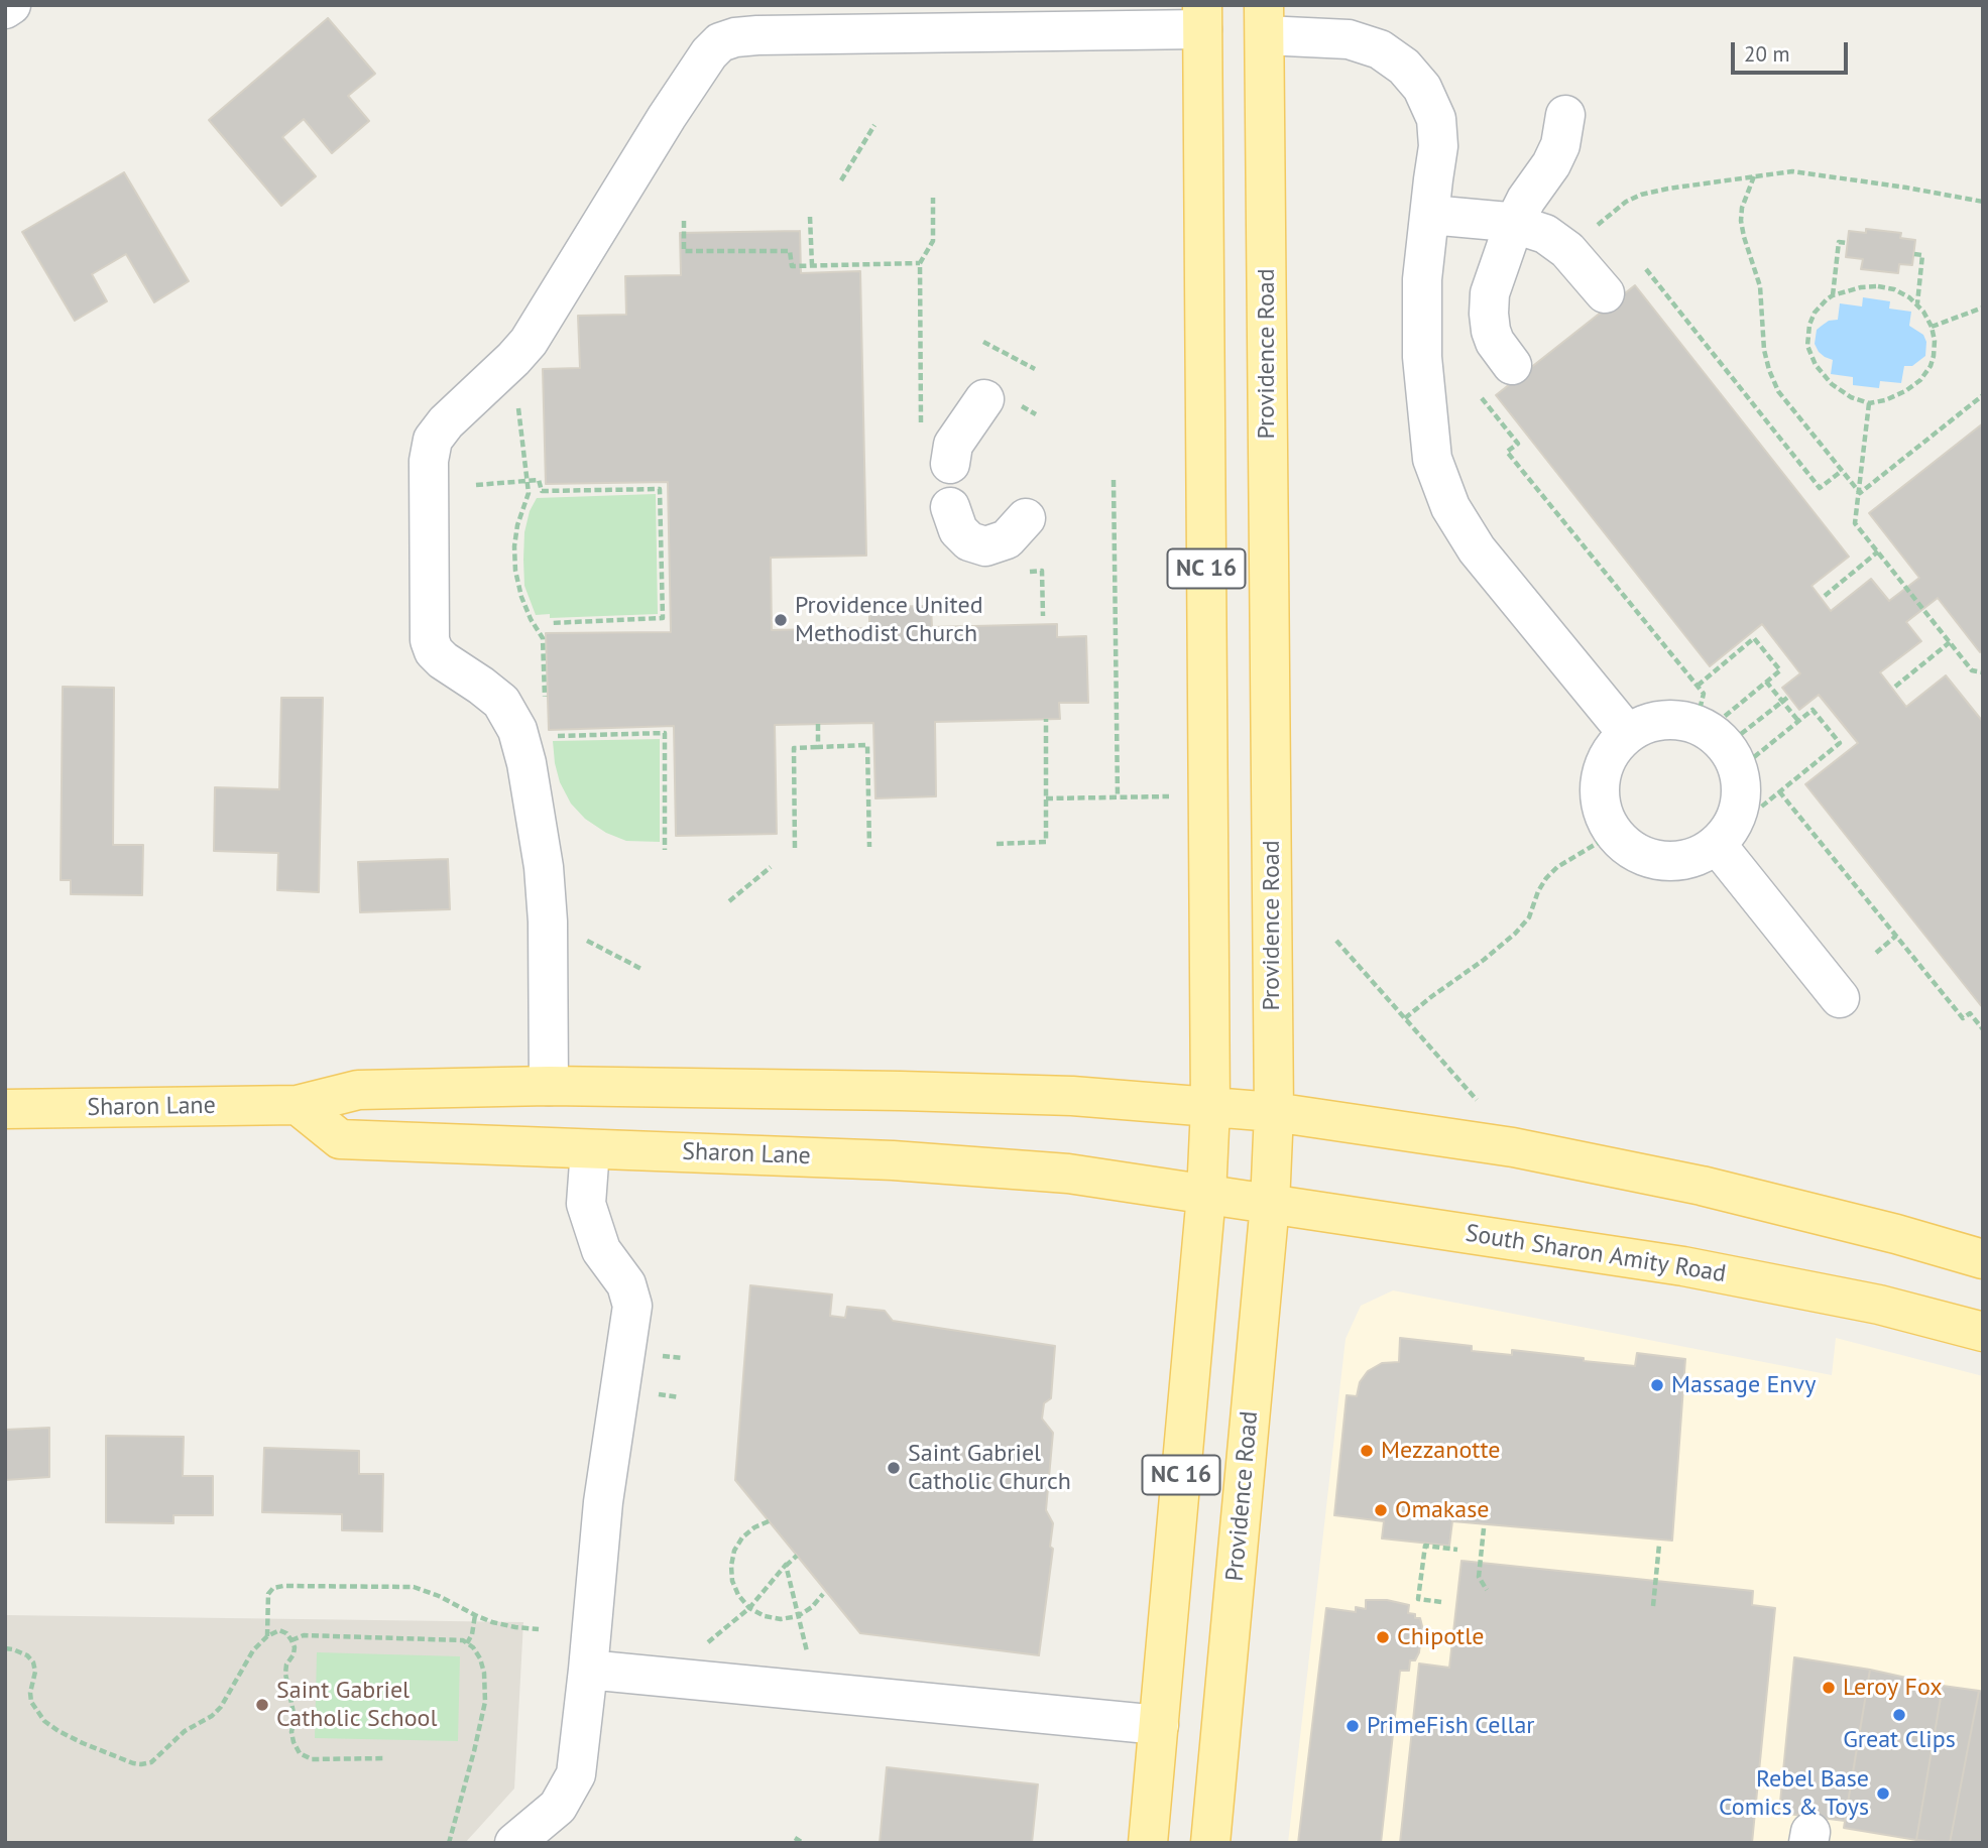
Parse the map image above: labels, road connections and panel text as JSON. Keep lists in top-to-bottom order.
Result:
{
  "streets": {
    "main road": [
      "Providence Road",
      "NC 16",
      "Sharon Lane",
      "South Sharon Amity Road"
    ]
  },
  "crossings": [
    ["Providence Road", "South Sharon Amity Road"],
    ["NC 16", "Sharon Lane"],
    ["NC 16", "South Sharon Amity Road"],
    ["Sharon Lane", "South Sharon Amity Road"]
  ],
  "places": [
    "Providence United Methodist Church",
    "Massage Envy",
    "Mezzanotte",
    "Saint Gabriel Catholic Church",
    "Omakase",
    "Chipotle",
    "Leroy Fox",
    "Saint Gabriel Catholic School",
    "Great Clips",
    "PrimeFish Cellar",
    "Rebel Base Comics & Toys"
  ],
  "scale_bar": "20 m"
}
